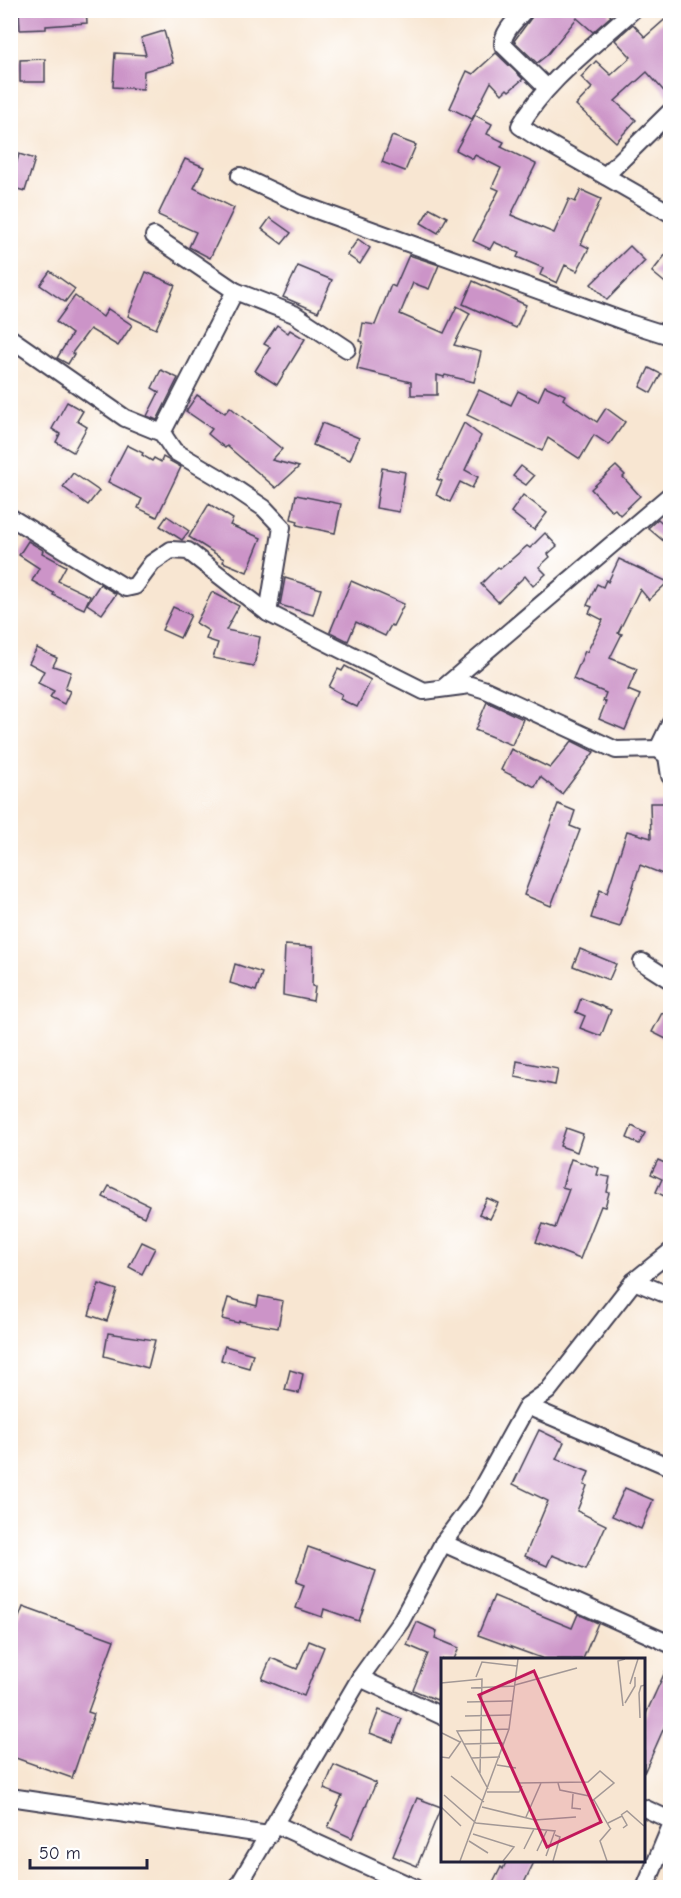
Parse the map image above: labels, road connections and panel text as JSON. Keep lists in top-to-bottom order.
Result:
{
  "scale_bar": "50 m"
}
